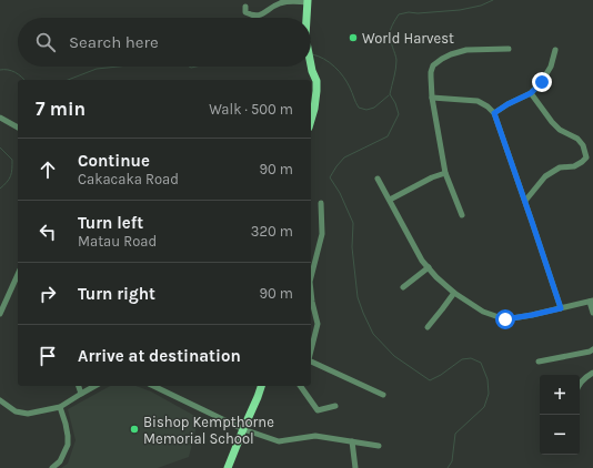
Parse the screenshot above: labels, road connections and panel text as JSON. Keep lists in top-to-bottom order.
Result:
{
  "places": ["World Harvest", "Bishop Kempthorne Memorial School"],
  "page": {
    "search": "Search here",
    "heading": ["7 min", "Walk · 500 m"],
    "list": [
      ["Continue", "Cakacaka Road", "90 m"],
      ["Turn left", "Matau Road", "320 m"],
      ["Turn right", "90 m"],
      "Arrive at destination"
    ],
    "map_buttons": ["+", "−"]
  }
}
